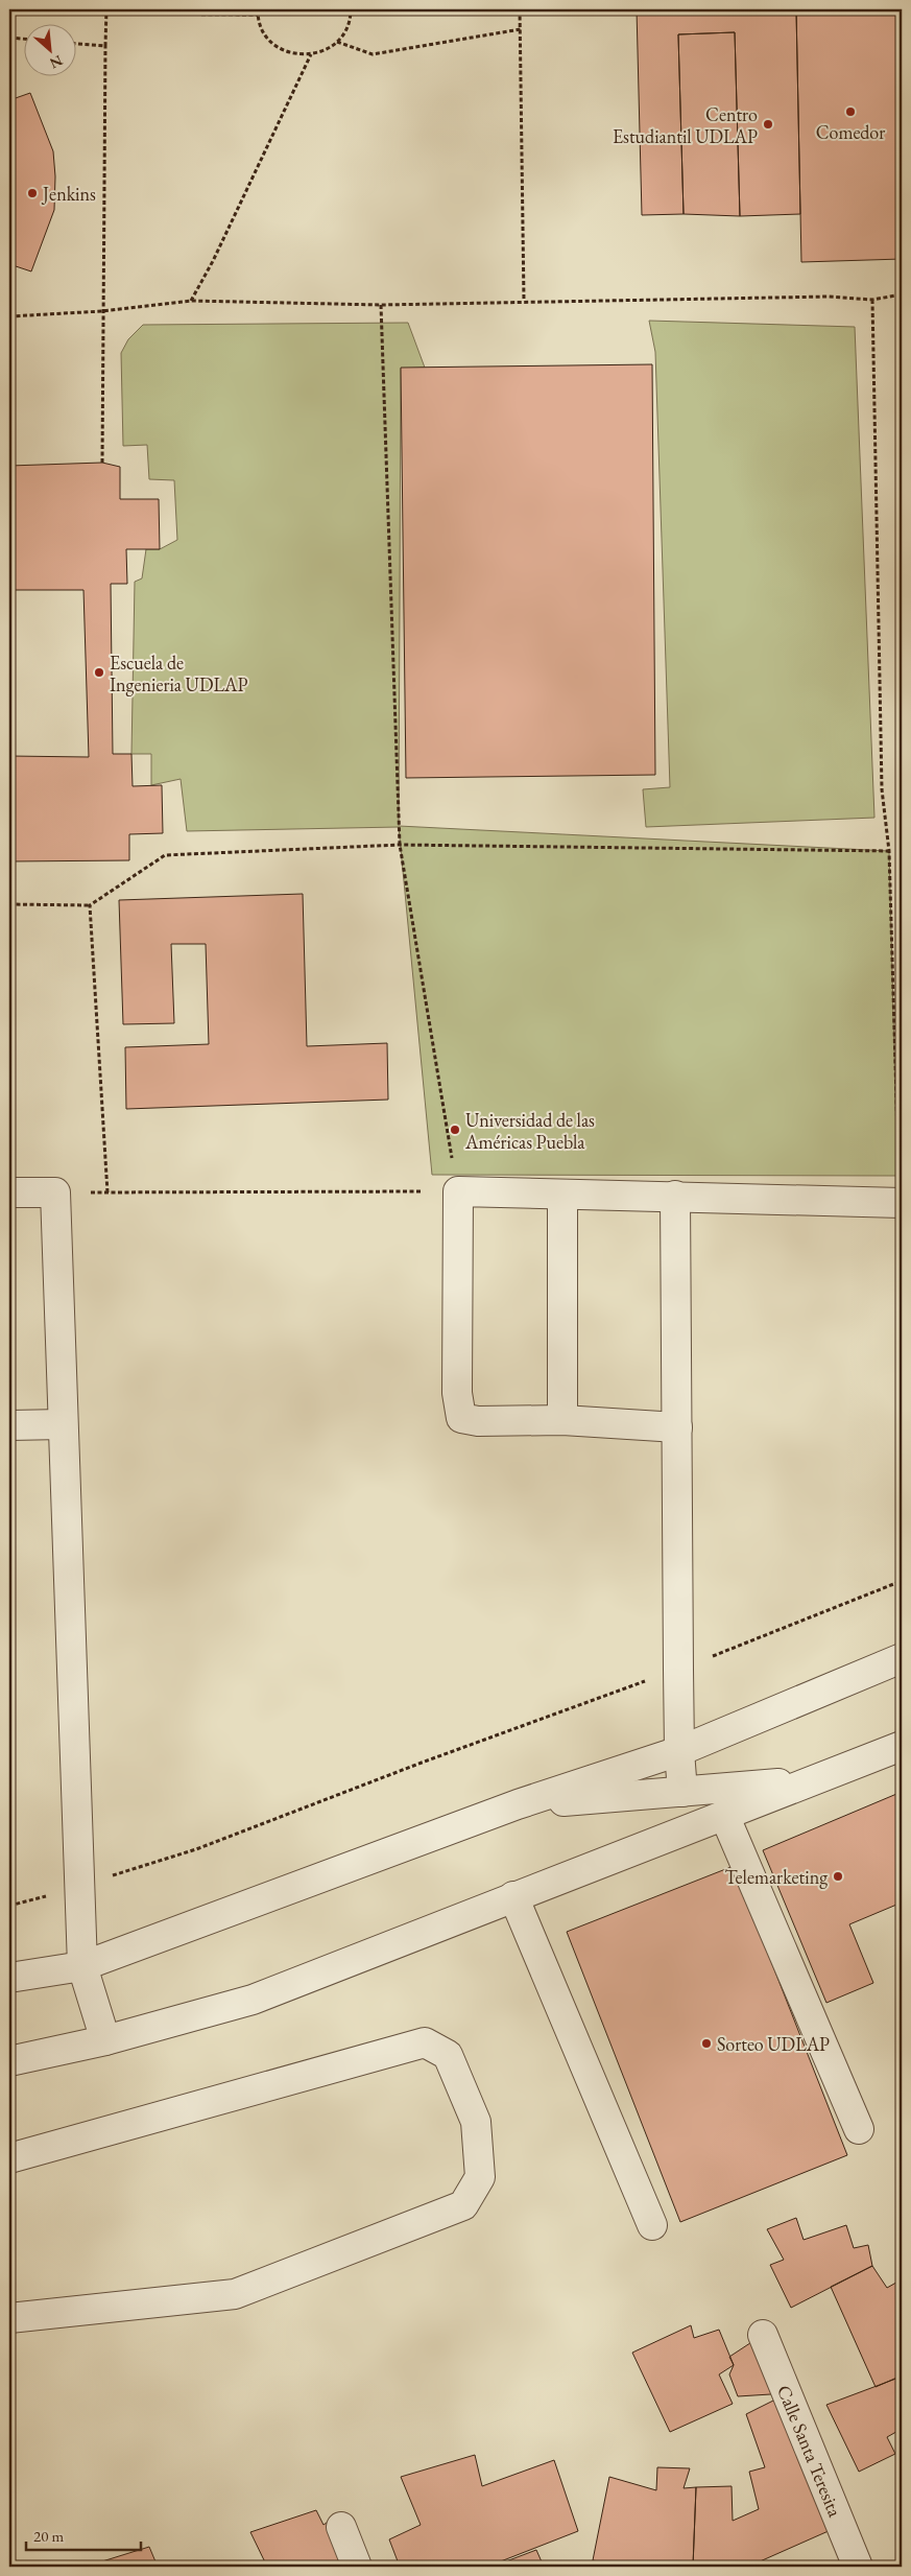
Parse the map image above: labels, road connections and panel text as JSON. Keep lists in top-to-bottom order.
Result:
{
  "streets": {
    "street": ["Calle Santa Teresita"]
  },
  "places": [
    "Comedor",
    "Centro Estudiantil UDLAP",
    "Jenkins",
    "Escuela de Ingenieria UDLAP",
    "Universidad de las Américas Puebla",
    "Telemarketing",
    "Sorteo UDLAP"
  ],
  "scale_bar": "20 m",
  "north": "bottom right"
}
